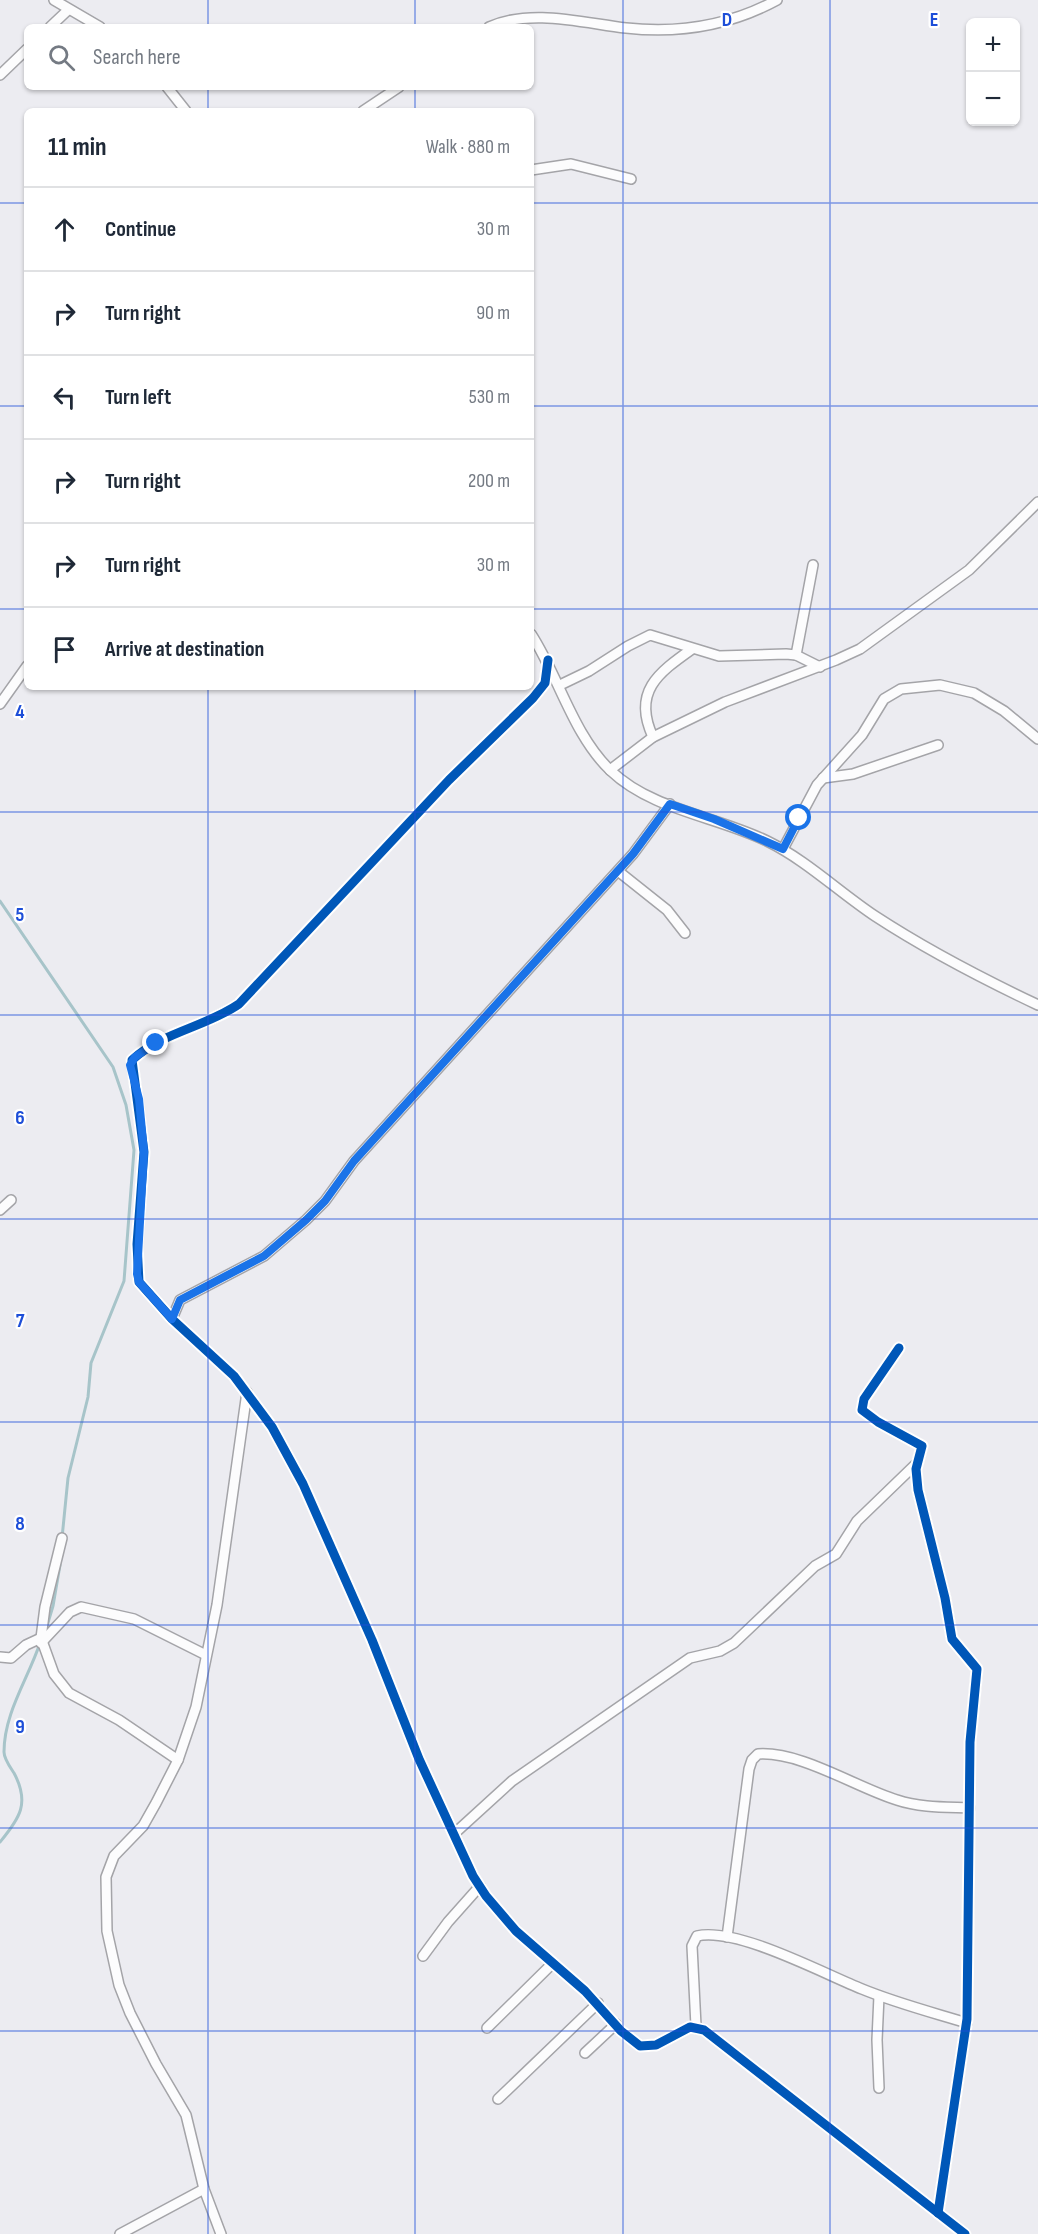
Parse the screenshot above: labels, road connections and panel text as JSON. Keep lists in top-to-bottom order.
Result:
{
  "page": {
    "map_buttons": ["+", "−"],
    "search": "Search here",
    "heading": ["11 min", "Walk · 880 m"],
    "list": [
      ["Continue", "30 m"],
      ["Turn right", "90 m"],
      ["Turn left", "530 m"],
      ["Turn right", "200 m"],
      ["Turn right", "30 m"],
      "Arrive at destination"
    ]
  },
  "grid": {
    "columns": ["D", "E"],
    "rows": [
      "4",
      "5",
      "6",
      "7",
      "8",
      "9"
    ]
  }
}
